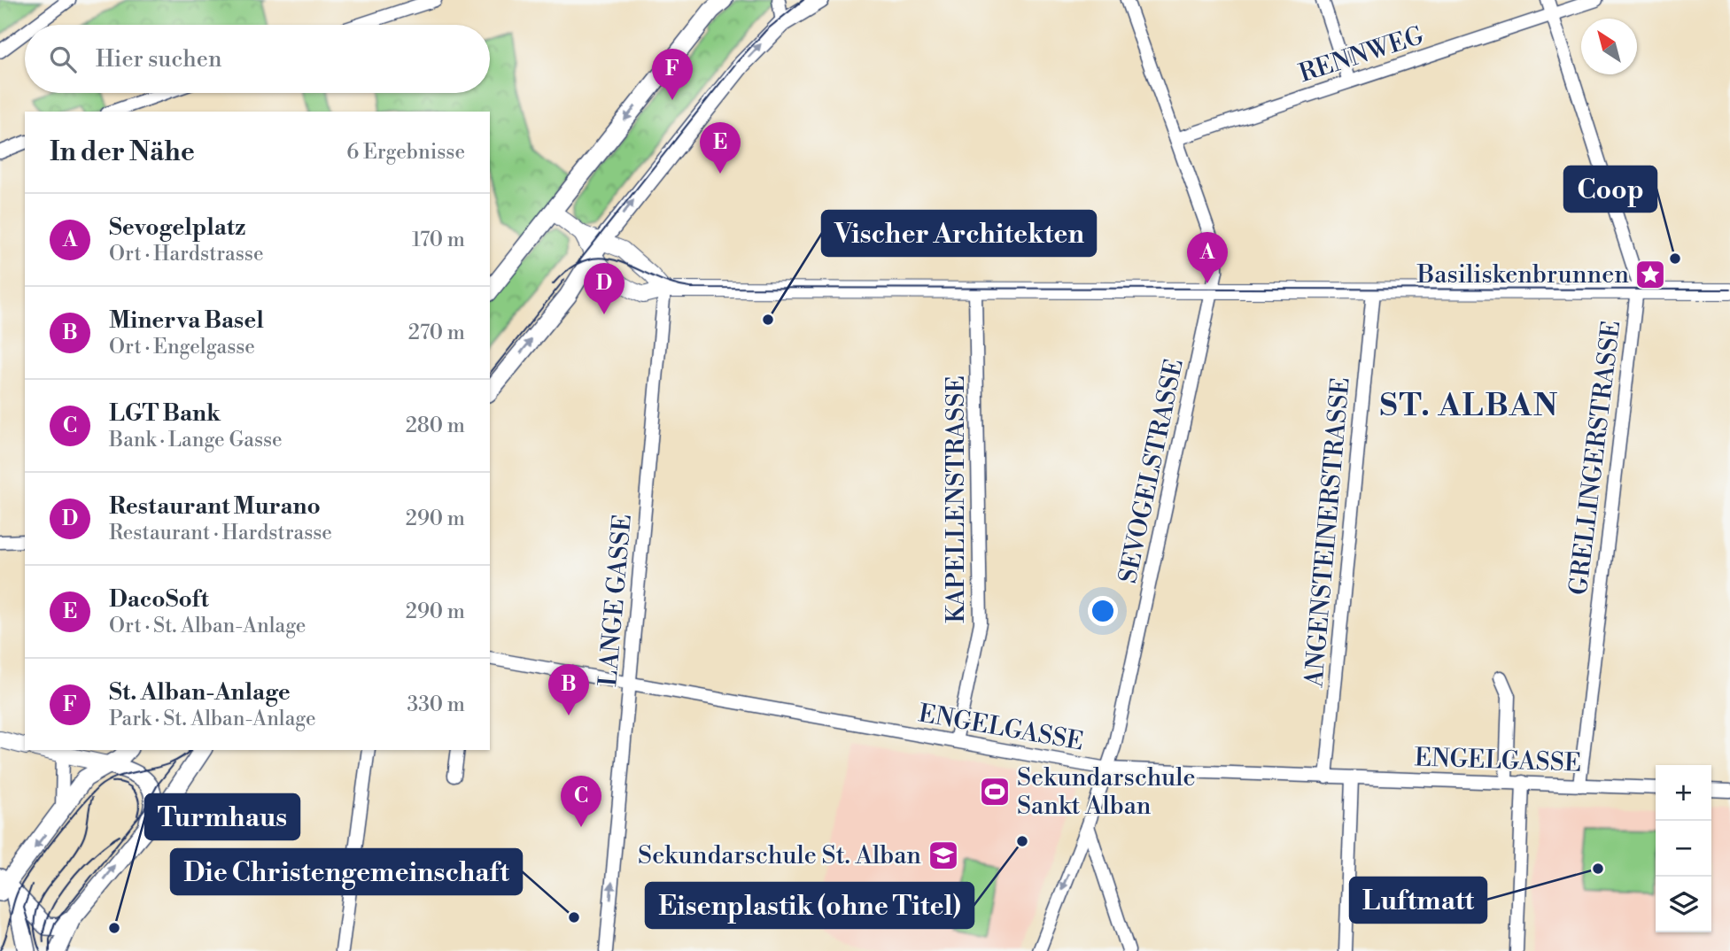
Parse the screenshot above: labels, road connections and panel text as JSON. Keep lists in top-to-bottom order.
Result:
{
  "streets": {
    "street": [
      "RENNWEG",
      "GRELLINGERSTRASSE",
      "SEVOGELSTRASSE",
      "KAPELLENSTRASSE",
      "ANGENSTEINERSTRASSE",
      "LANGE GASSE",
      "ENGELGASSE"
    ]
  },
  "crossings": [
    ["RENNWEG", "GRELLINGERSTRASSE"],
    ["RENNWEG", "SEVOGELSTRASSE"],
    ["GRELLINGERSTRASSE", "ENGELGASSE"],
    ["SEVOGELSTRASSE", "ENGELGASSE"],
    ["KAPELLENSTRASSE", "ENGELGASSE"],
    ["ANGENSTEINERSTRASSE", "ENGELGASSE"],
    ["LANGE GASSE", "ENGELGASSE"]
  ],
  "one_way": ["LANGE GASSE"],
  "districts": ["ST. ALBAN"],
  "places": {
    "other": [
      "Coop",
      "Vischer Architekten",
      "Eisenplastik (ohne Titel)",
      "Luftmatt",
      "Die Christengemeinschaft",
      "Turmhaus"
    ],
    "place": ["Basiliskenbrunnen"],
    "sports": ["Sekundarschule Sankt Alban"],
    "school or university": ["Sekundarschule St. Alban"]
  },
  "north": "top left",
  "page": {
    "search": "Hier suchen",
    "pins": [
      "F",
      "E",
      "A",
      "D",
      "B",
      "C"
    ],
    "heading": ["In der Nähe", "6 Ergebnisse"],
    "list": [
      {
        "mark": "A",
        "name": "Sevogelplatz",
        "note": "Ort · Hardstrasse",
        "value": "170 m"
      },
      {
        "mark": "B",
        "name": "Minerva Basel",
        "note": "Ort · Engelgasse",
        "value": "270 m"
      },
      {
        "mark": "C",
        "name": "LGT Bank",
        "note": "Bank · Lange Gasse",
        "value": "280 m"
      },
      {
        "mark": "D",
        "name": "Restaurant Murano",
        "note": "Restaurant · Hardstrasse",
        "value": "290 m"
      },
      {
        "mark": "E",
        "name": "DacoSoft",
        "note": "Ort · St. Alban-Anlage",
        "value": "290 m"
      },
      {
        "mark": "F",
        "name": "St. Alban-Anlage",
        "note": "Park · St. Alban-Anlage",
        "value": "330 m"
      }
    ],
    "map_buttons": ["+", "−"]
  }
}
